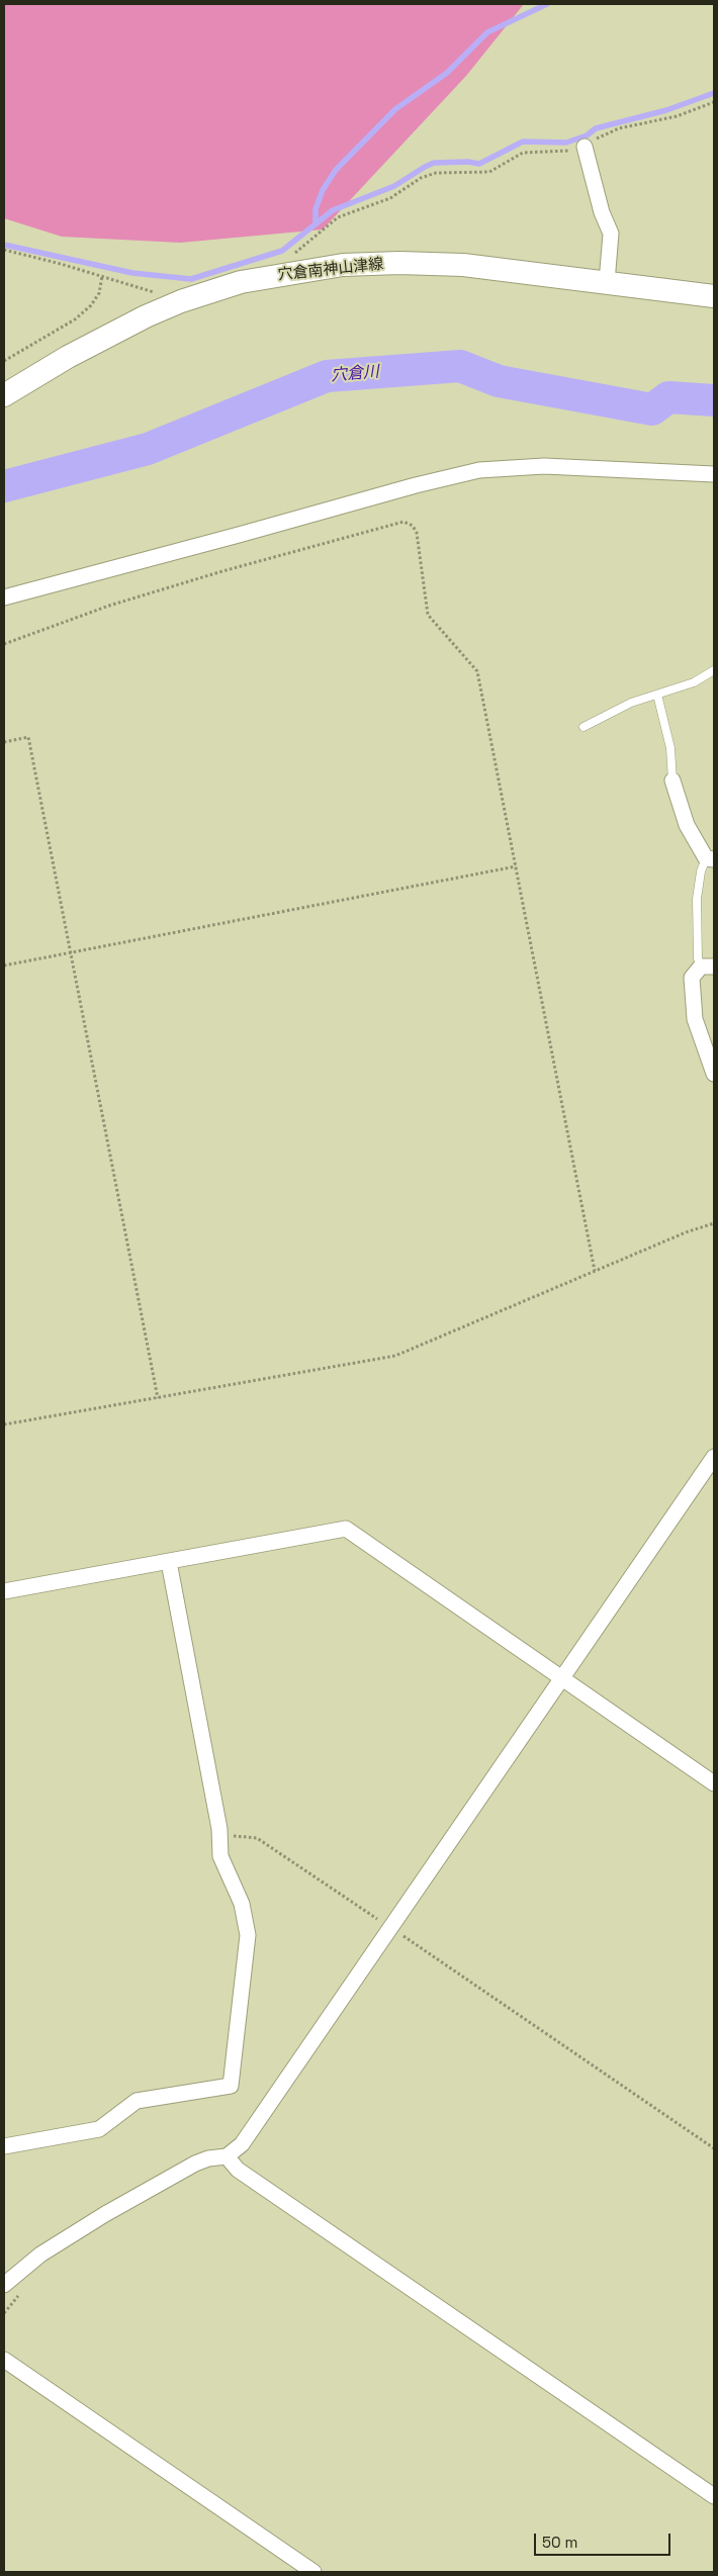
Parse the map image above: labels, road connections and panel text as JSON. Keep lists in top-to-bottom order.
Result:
{
  "streets": {
    "main road": ["穴倉南神山津線"]
  },
  "water": ["穴倉川"],
  "scale_bar": "50 m"
}
